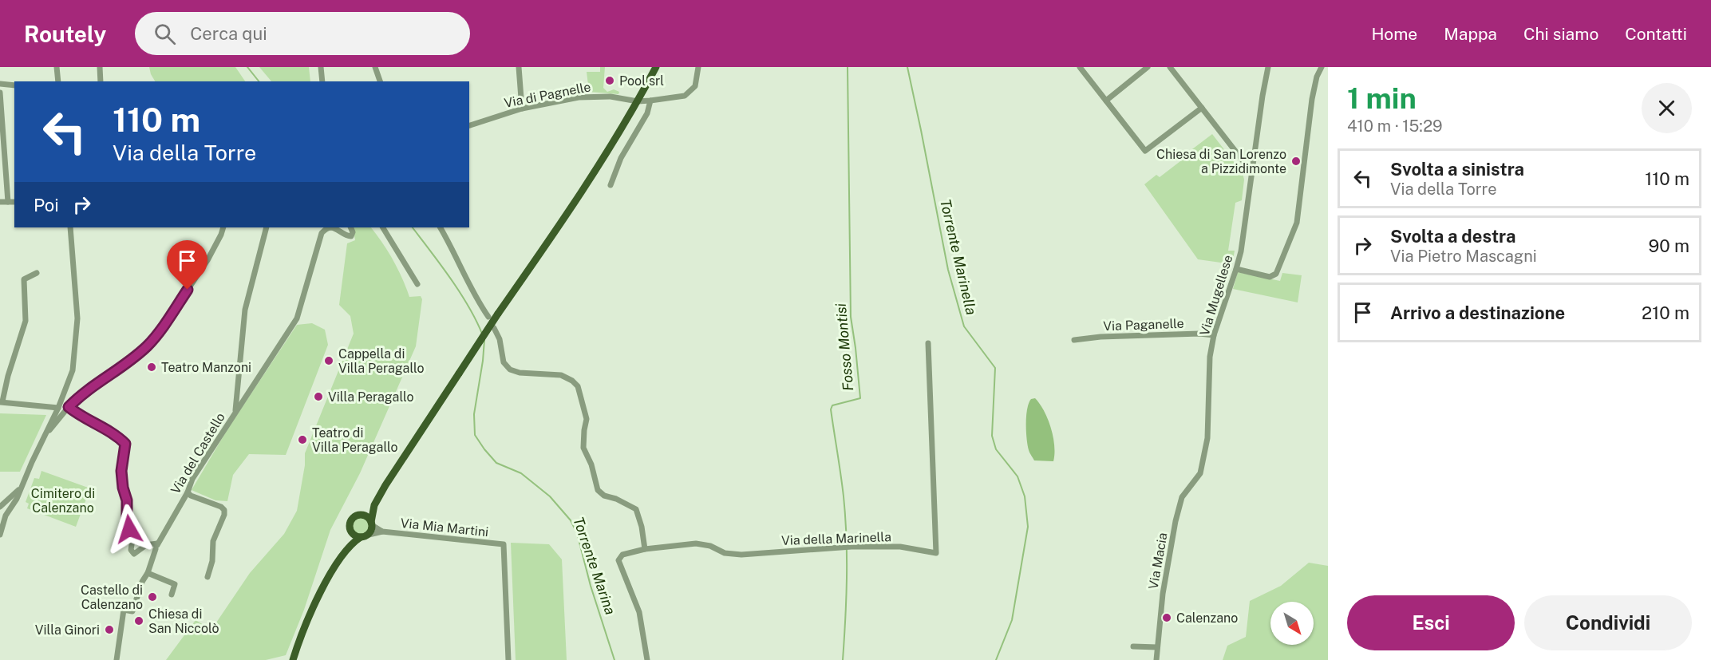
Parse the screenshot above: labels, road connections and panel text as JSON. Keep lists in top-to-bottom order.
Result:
{
  "streets": {
    "street": [
      "Via di Pagnelle",
      "Via Mugellese",
      "Via Paganelle",
      "Via del Castello",
      "Via Mia Martini",
      "Via della Marinella",
      "Via Macia"
    ]
  },
  "crossings": [
    ["Via Mugellese", "Via Paganelle"],
    ["Via Mugellese", "Via Macia"]
  ],
  "water": ["Torrente Marinella", "Fosso Montisi", "Torrente Marina"],
  "parks": ["Cimitero di Calenzano"],
  "places": [
    "Pool srl",
    "Chiesa di San Lorenzo a Pizzidimonte",
    "Cappella di Villa Peragallo",
    "Teatro Manzoni",
    "Villa Peragallo",
    "Teatro di Villa Peragallo",
    "Castello di Calenzano",
    "Calenzano",
    "Chiesa di San Niccolò",
    "Villa Ginori"
  ],
  "north": "bottom right",
  "page": {
    "header": "Routely",
    "search": "Cerca qui",
    "nav": [
      "Home",
      "Mappa",
      "Chi siamo",
      "Contatti"
    ],
    "heading": ["1 min", "410 m · 15:29"],
    "turn": ["110 m", "Via della Torre"],
    "list": [
      {
        "name": "Svolta a sinistra",
        "note": "Via della Torre",
        "value": "110 m"
      },
      {
        "name": "Svolta a destra",
        "note": "Via Pietro Mascagni",
        "value": "90 m"
      },
      {
        "name": "Arrivo a destinazione",
        "value": "210 m"
      }
    ],
    "then": "Poi",
    "buttons": ["Esci", "Condividi"]
  }
}
